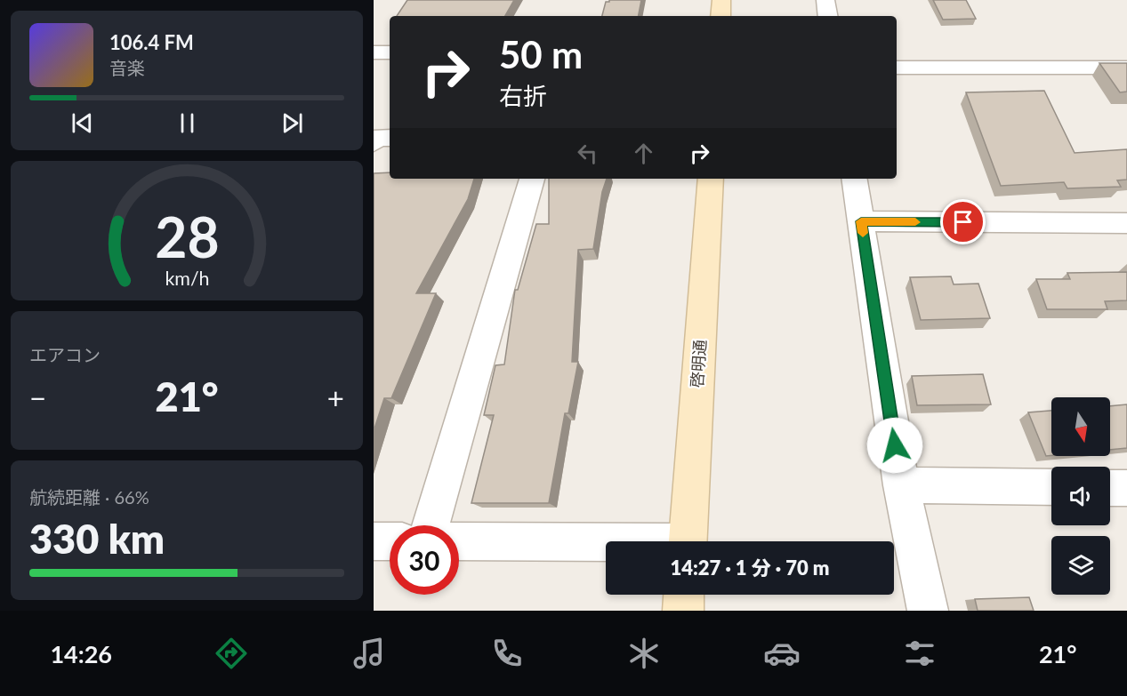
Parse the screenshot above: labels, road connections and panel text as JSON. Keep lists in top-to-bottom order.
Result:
{
  "streets": {
    "street": ["啓明通"]
  },
  "north": "bottom",
  "page": {
    "turn": ["50 m", "右折"],
    "song": ["106.4 FM", "音楽"],
    "tile": [
      "エアコン",
      ["航続距離 · 66%", "330 km"]
    ],
    "heat": ["−", "21°", "+"],
    "limit": "30",
    "trip": "14:27 · 1 分 · 70 m",
    "tabs": ["14:26", "21°"],
    "gauge": ["28", "km/h"]
  }
}
